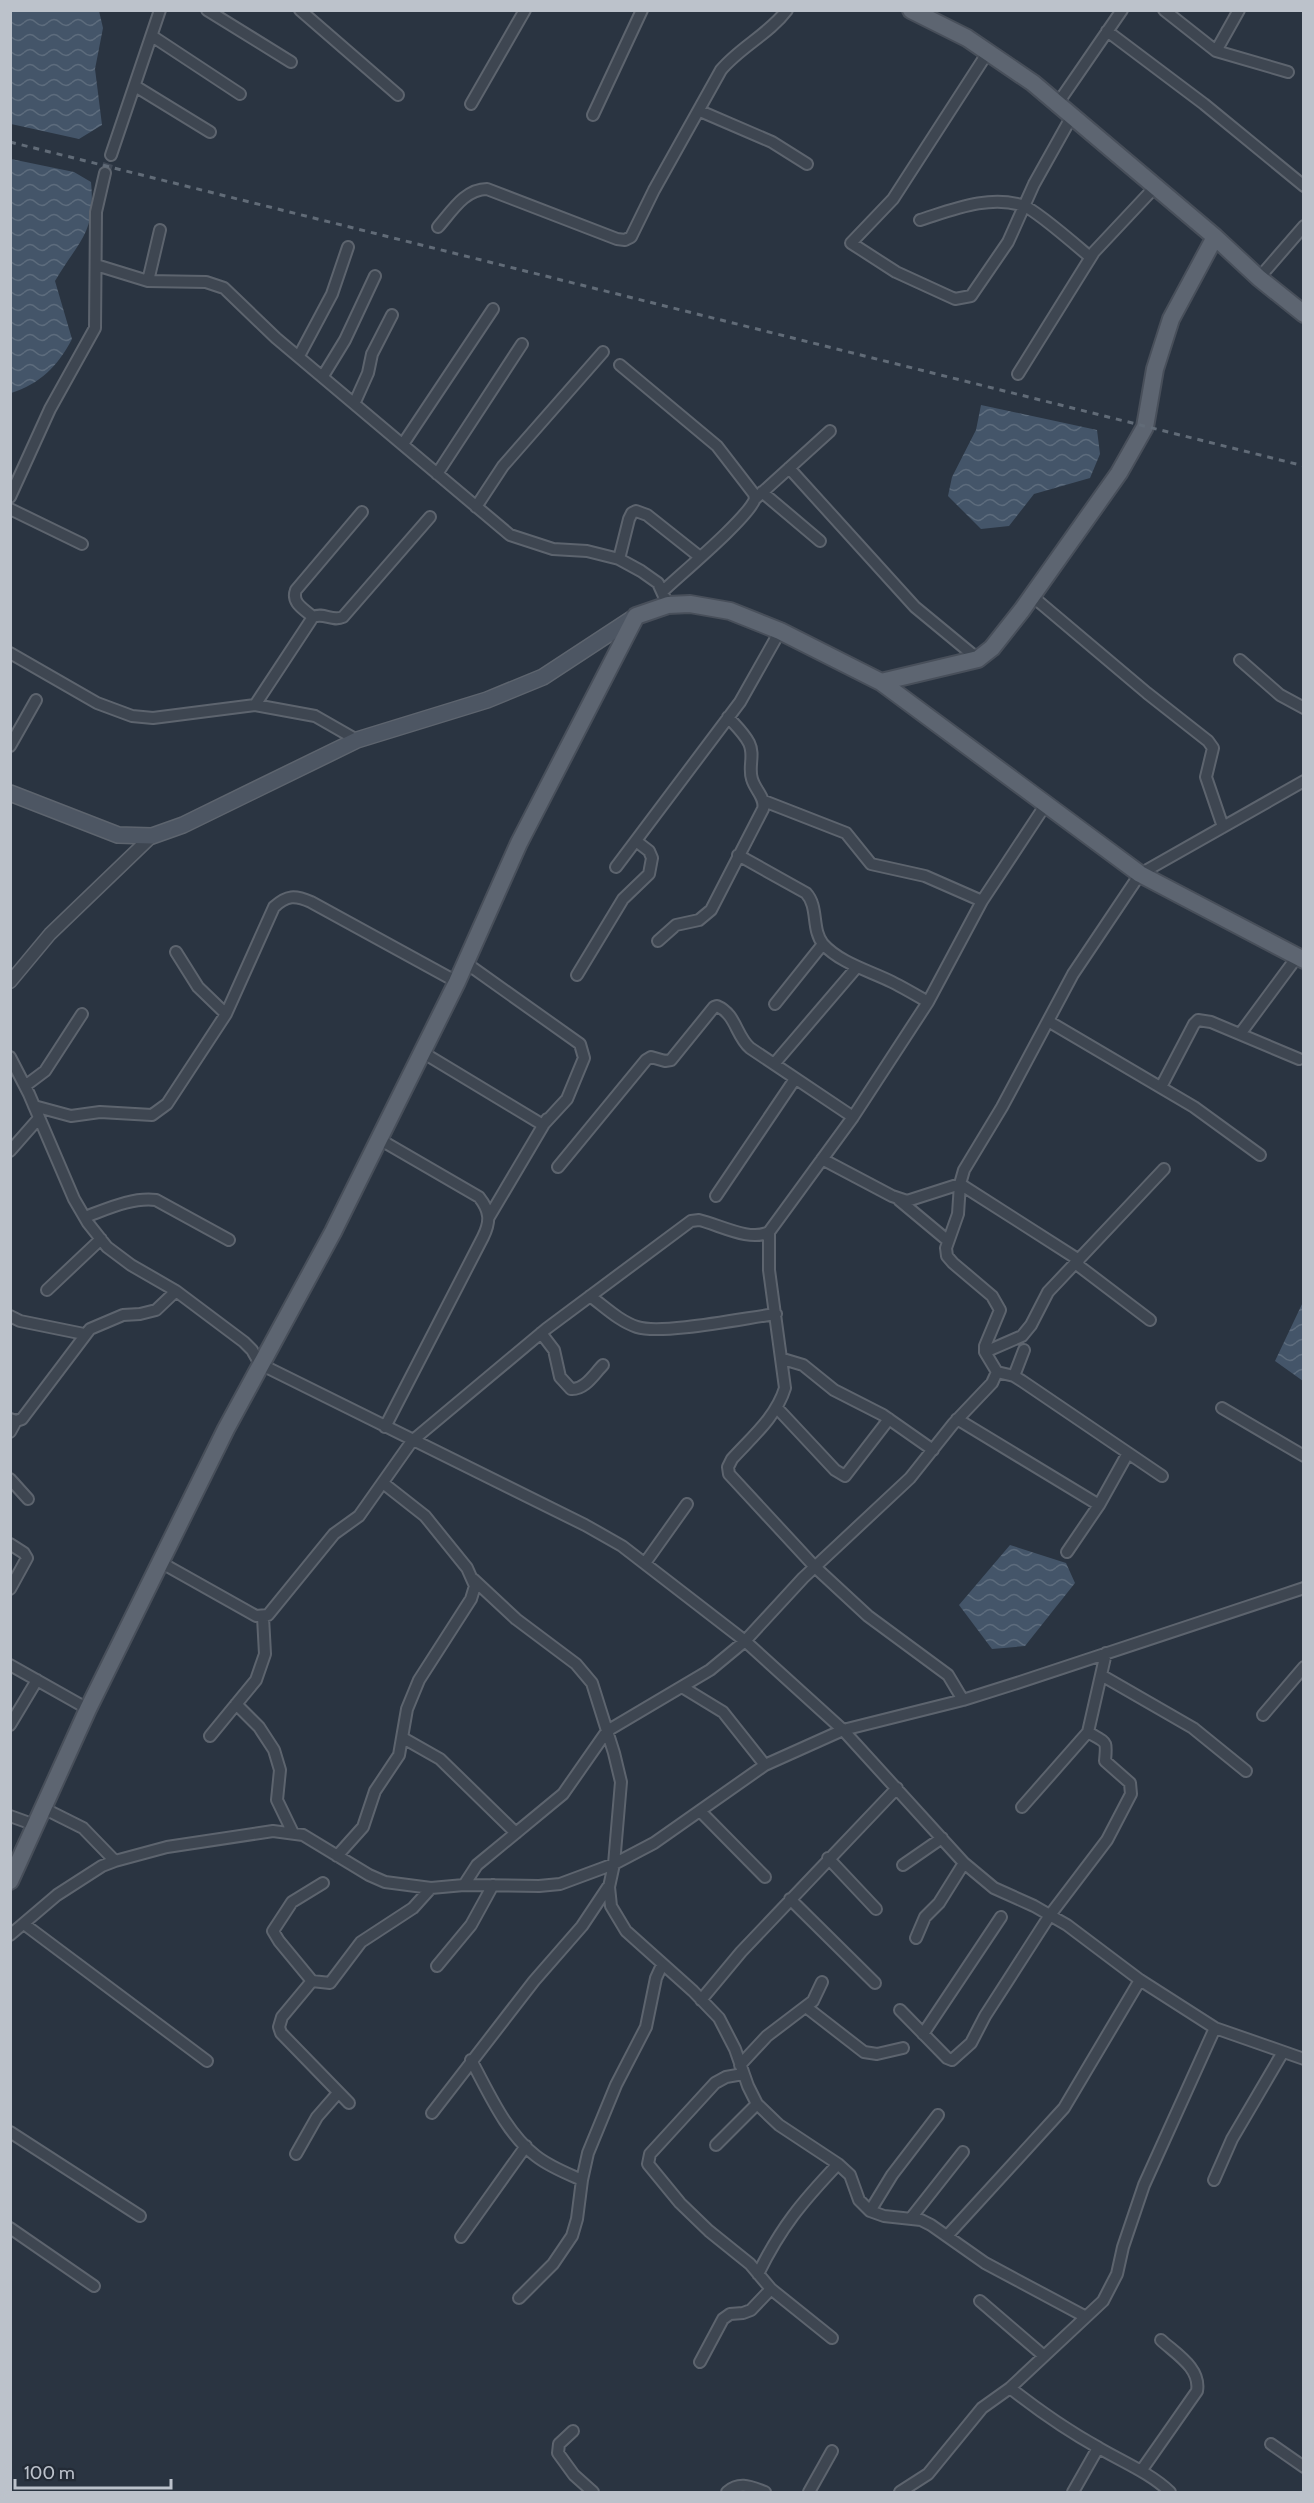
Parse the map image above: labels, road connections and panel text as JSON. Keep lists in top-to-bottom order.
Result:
{
  "scale_bar": "100 m"
}
